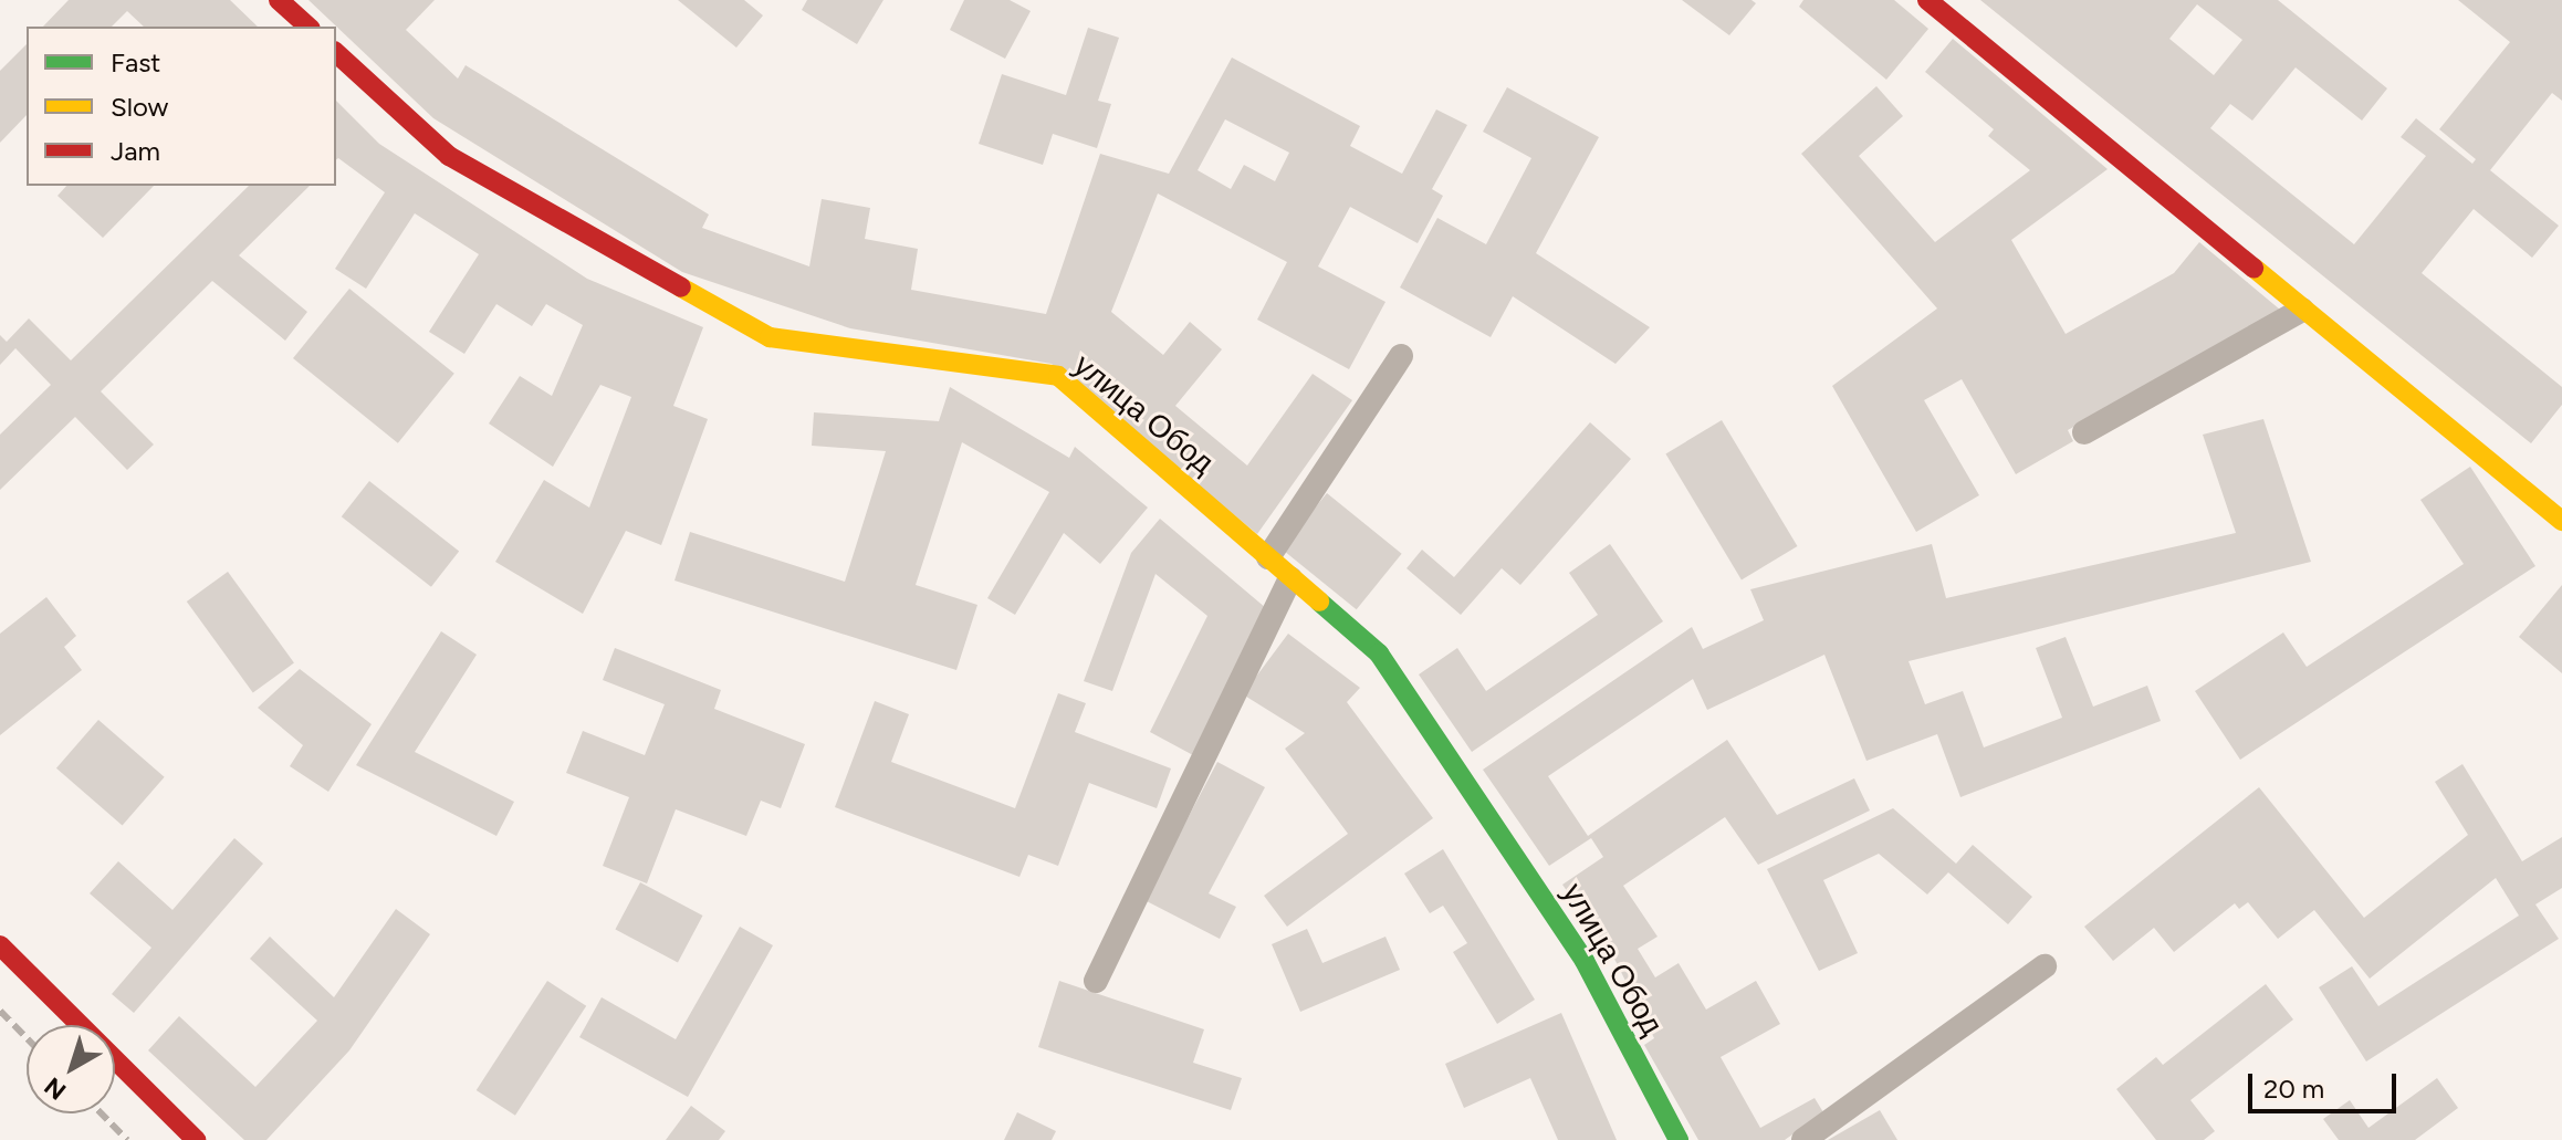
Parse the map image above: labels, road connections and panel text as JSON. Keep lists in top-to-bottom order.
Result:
{
  "streets": {
    "street": ["улица Обод"]
  },
  "legend": ["Fast", "Slow", "Jam"],
  "scale_bar": "20 m",
  "north": "bottom left"
}
